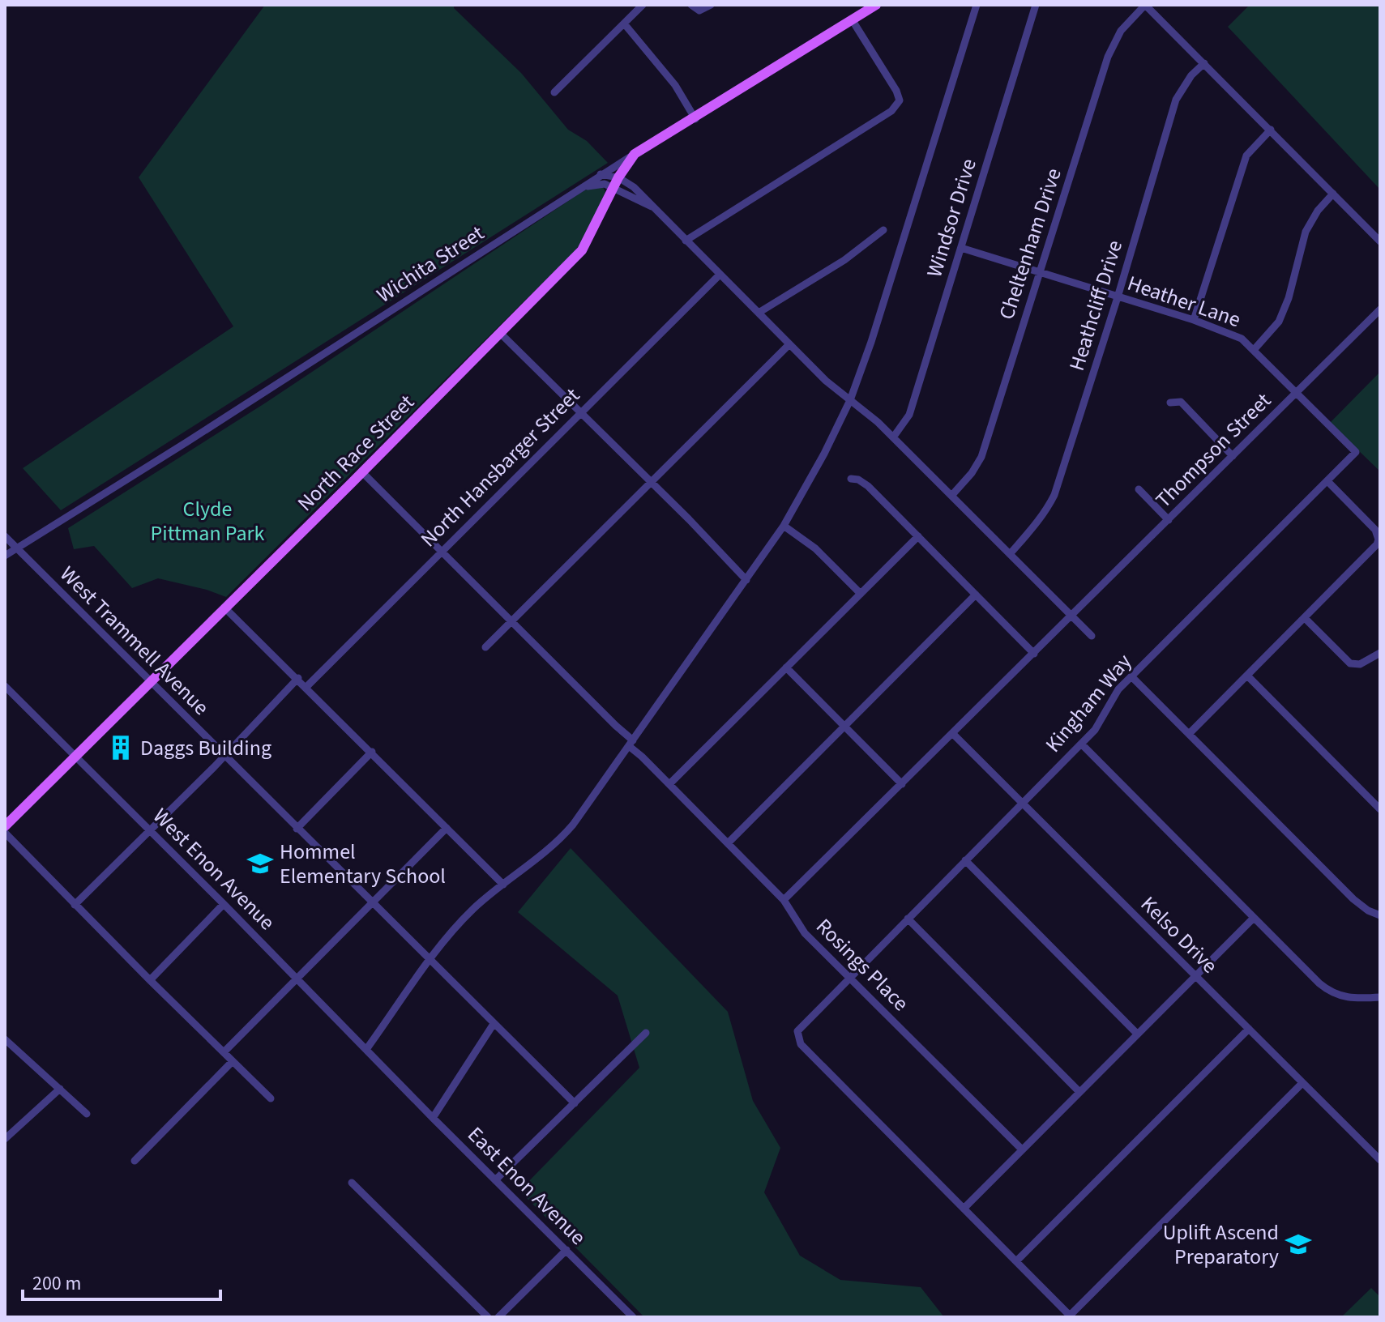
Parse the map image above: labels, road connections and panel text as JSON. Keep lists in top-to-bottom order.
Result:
{
  "streets": {
    "main road": ["Wichita Street", "North Race Street"],
    "street": [
      "Windsor Drive",
      "Cheltenham Drive",
      "Heather Lane",
      "Heathcliff Drive",
      "Thompson Street",
      "North Hansbarger Street",
      "West Trammell Avenue",
      "Kingham Way",
      "West Enon Avenue",
      "Kelso Drive",
      "Rosings Place",
      "East Enon Avenue"
    ]
  },
  "crossings": [
    ["Windsor Drive", "Heather Lane"],
    ["Cheltenham Drive", "Heather Lane"],
    ["Wichita Street", "North Race Street"],
    ["Wichita Street", "West Trammell Avenue"],
    ["Heather Lane", "Heathcliff Drive"],
    ["Heather Lane", "Thompson Street"],
    ["Heather Lane", "Kingham Way"],
    ["Thompson Street", "Kelso Drive"],
    ["Thompson Street", "Rosings Place"],
    ["North Race Street", "West Trammell Avenue"],
    ["North Race Street", "West Enon Avenue"],
    ["North Race Street", "Rosings Place"],
    ["North Hansbarger Street", "Rosings Place"],
    ["Kingham Way", "Kelso Drive"],
    ["Kingham Way", "Rosings Place"],
    ["West Enon Avenue", "East Enon Avenue"]
  ],
  "parks": ["Clyde Pittman Park"],
  "places": {
    "building": ["Daggs Building"],
    "school or university": ["Hommel Elementary School", "Uplift Ascend Preparatory"]
  },
  "scale_bar": "200 m"
}
